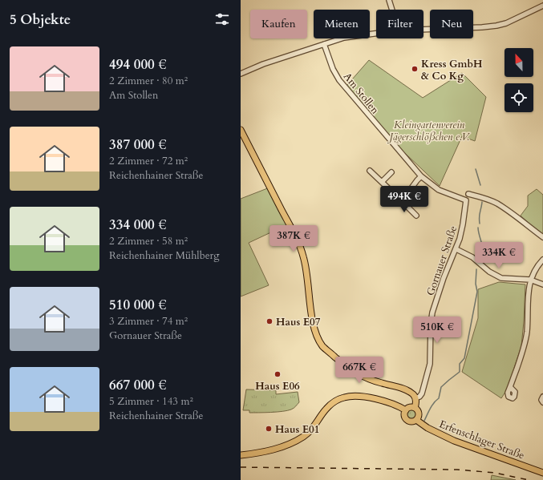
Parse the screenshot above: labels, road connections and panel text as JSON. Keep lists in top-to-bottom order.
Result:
{
  "streets": {
    "main road": ["Erfenschlager Straße"],
    "street": ["Am Stollen", "Gornauer Straße"]
  },
  "crossings": [
    ["Am Stollen", "Gornauer Straße"]
  ],
  "parks": ["Kleingartenverein Jägerschlößchen e.V."],
  "places": [
    "Kress GmbH & Co Kg",
    "Haus E07",
    "Haus E06",
    "Haus E01"
  ],
  "north": "top",
  "page": {
    "heading": "5 Objekte",
    "chip": [
      "Kaufen",
      "Mieten",
      "Filter",
      "Neu"
    ],
    "list": [
      {
        "name": "494 000 €",
        "note": "2 Zimmer · 80 m² · Am Stollen"
      },
      {
        "name": "387 000 €",
        "note": "2 Zimmer · 72 m² · Reichenhainer Straße"
      },
      {
        "name": "334 000 €",
        "note": "2 Zimmer · 58 m² · Reichenhainer Mühlberg"
      },
      {
        "name": "510 000 €",
        "note": "3 Zimmer · 74 m² · Gornauer Straße"
      },
      {
        "name": "667 000 €",
        "note": "5 Zimmer · 143 m² · Reichenhainer Straße"
      }
    ],
    "price": [
      "494K €",
      "387K €",
      "334K €",
      "510K €",
      "667K €"
    ]
  }
}
